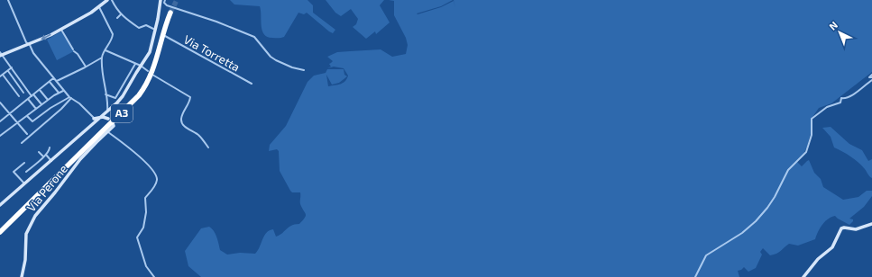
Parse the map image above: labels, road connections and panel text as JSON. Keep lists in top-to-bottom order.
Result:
{
  "streets": {
    "highway": ["A3"],
    "street": ["Via Torretta", "Via Perone"]
  },
  "north": "top left"
}
